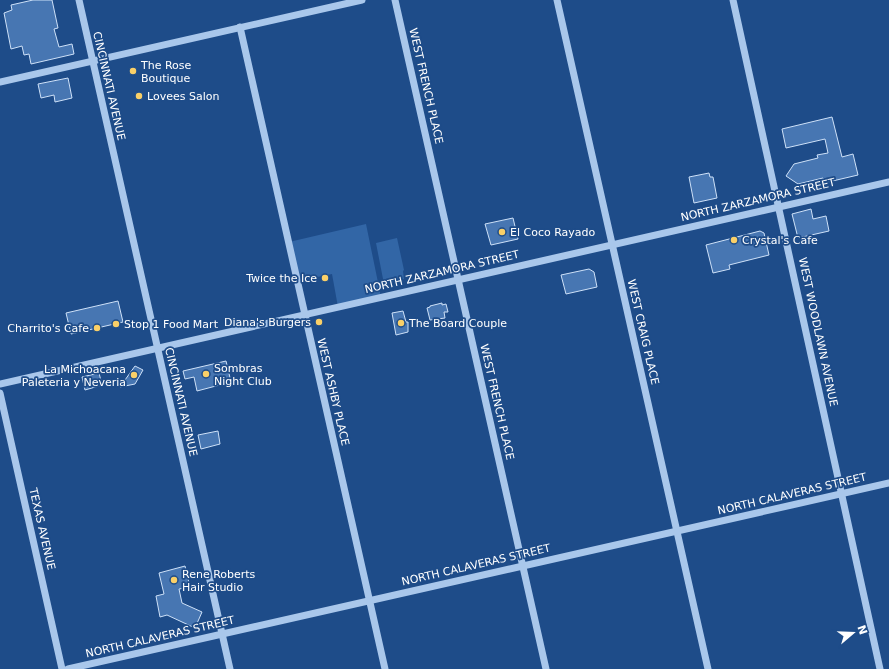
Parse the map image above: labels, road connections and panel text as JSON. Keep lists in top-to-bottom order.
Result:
{
  "streets": {
    "street": [
      "CINCINNATI AVENUE",
      "WEST FRENCH PLACE",
      "NORTH ZARZAMORA STREET",
      "WEST CRAIG PLACE",
      "WEST WOODLAWN AVENUE",
      "WEST ASHBY PLACE",
      "NORTH CALAVERAS STREET",
      "TEXAS AVENUE"
    ]
  },
  "crossings": [
    ["CINCINNATI AVENUE", "NORTH ZARZAMORA STREET"],
    ["CINCINNATI AVENUE", "NORTH CALAVERAS STREET"],
    ["WEST FRENCH PLACE", "NORTH ZARZAMORA STREET"],
    ["WEST FRENCH PLACE", "NORTH CALAVERAS STREET"],
    ["NORTH ZARZAMORA STREET", "WEST CRAIG PLACE"],
    ["NORTH ZARZAMORA STREET", "WEST WOODLAWN AVENUE"],
    ["NORTH ZARZAMORA STREET", "WEST ASHBY PLACE"],
    ["WEST CRAIG PLACE", "NORTH CALAVERAS STREET"],
    ["WEST WOODLAWN AVENUE", "NORTH CALAVERAS STREET"],
    ["WEST ASHBY PLACE", "NORTH CALAVERAS STREET"]
  ],
  "places": [
    "The Rose Boutique",
    "Lovees Salon",
    "El Coco Rayado",
    "Crystal's Cafe",
    "Twice the Ice",
    "Diana's Burgers",
    "The Board Couple",
    "Stop 1 Food Mart",
    "Charrito's Cafe",
    "Sombras Night Club",
    "La Michoacana Paleteria y Neveria",
    "Rene Roberts Hair Studio"
  ],
  "north": "right"
}
